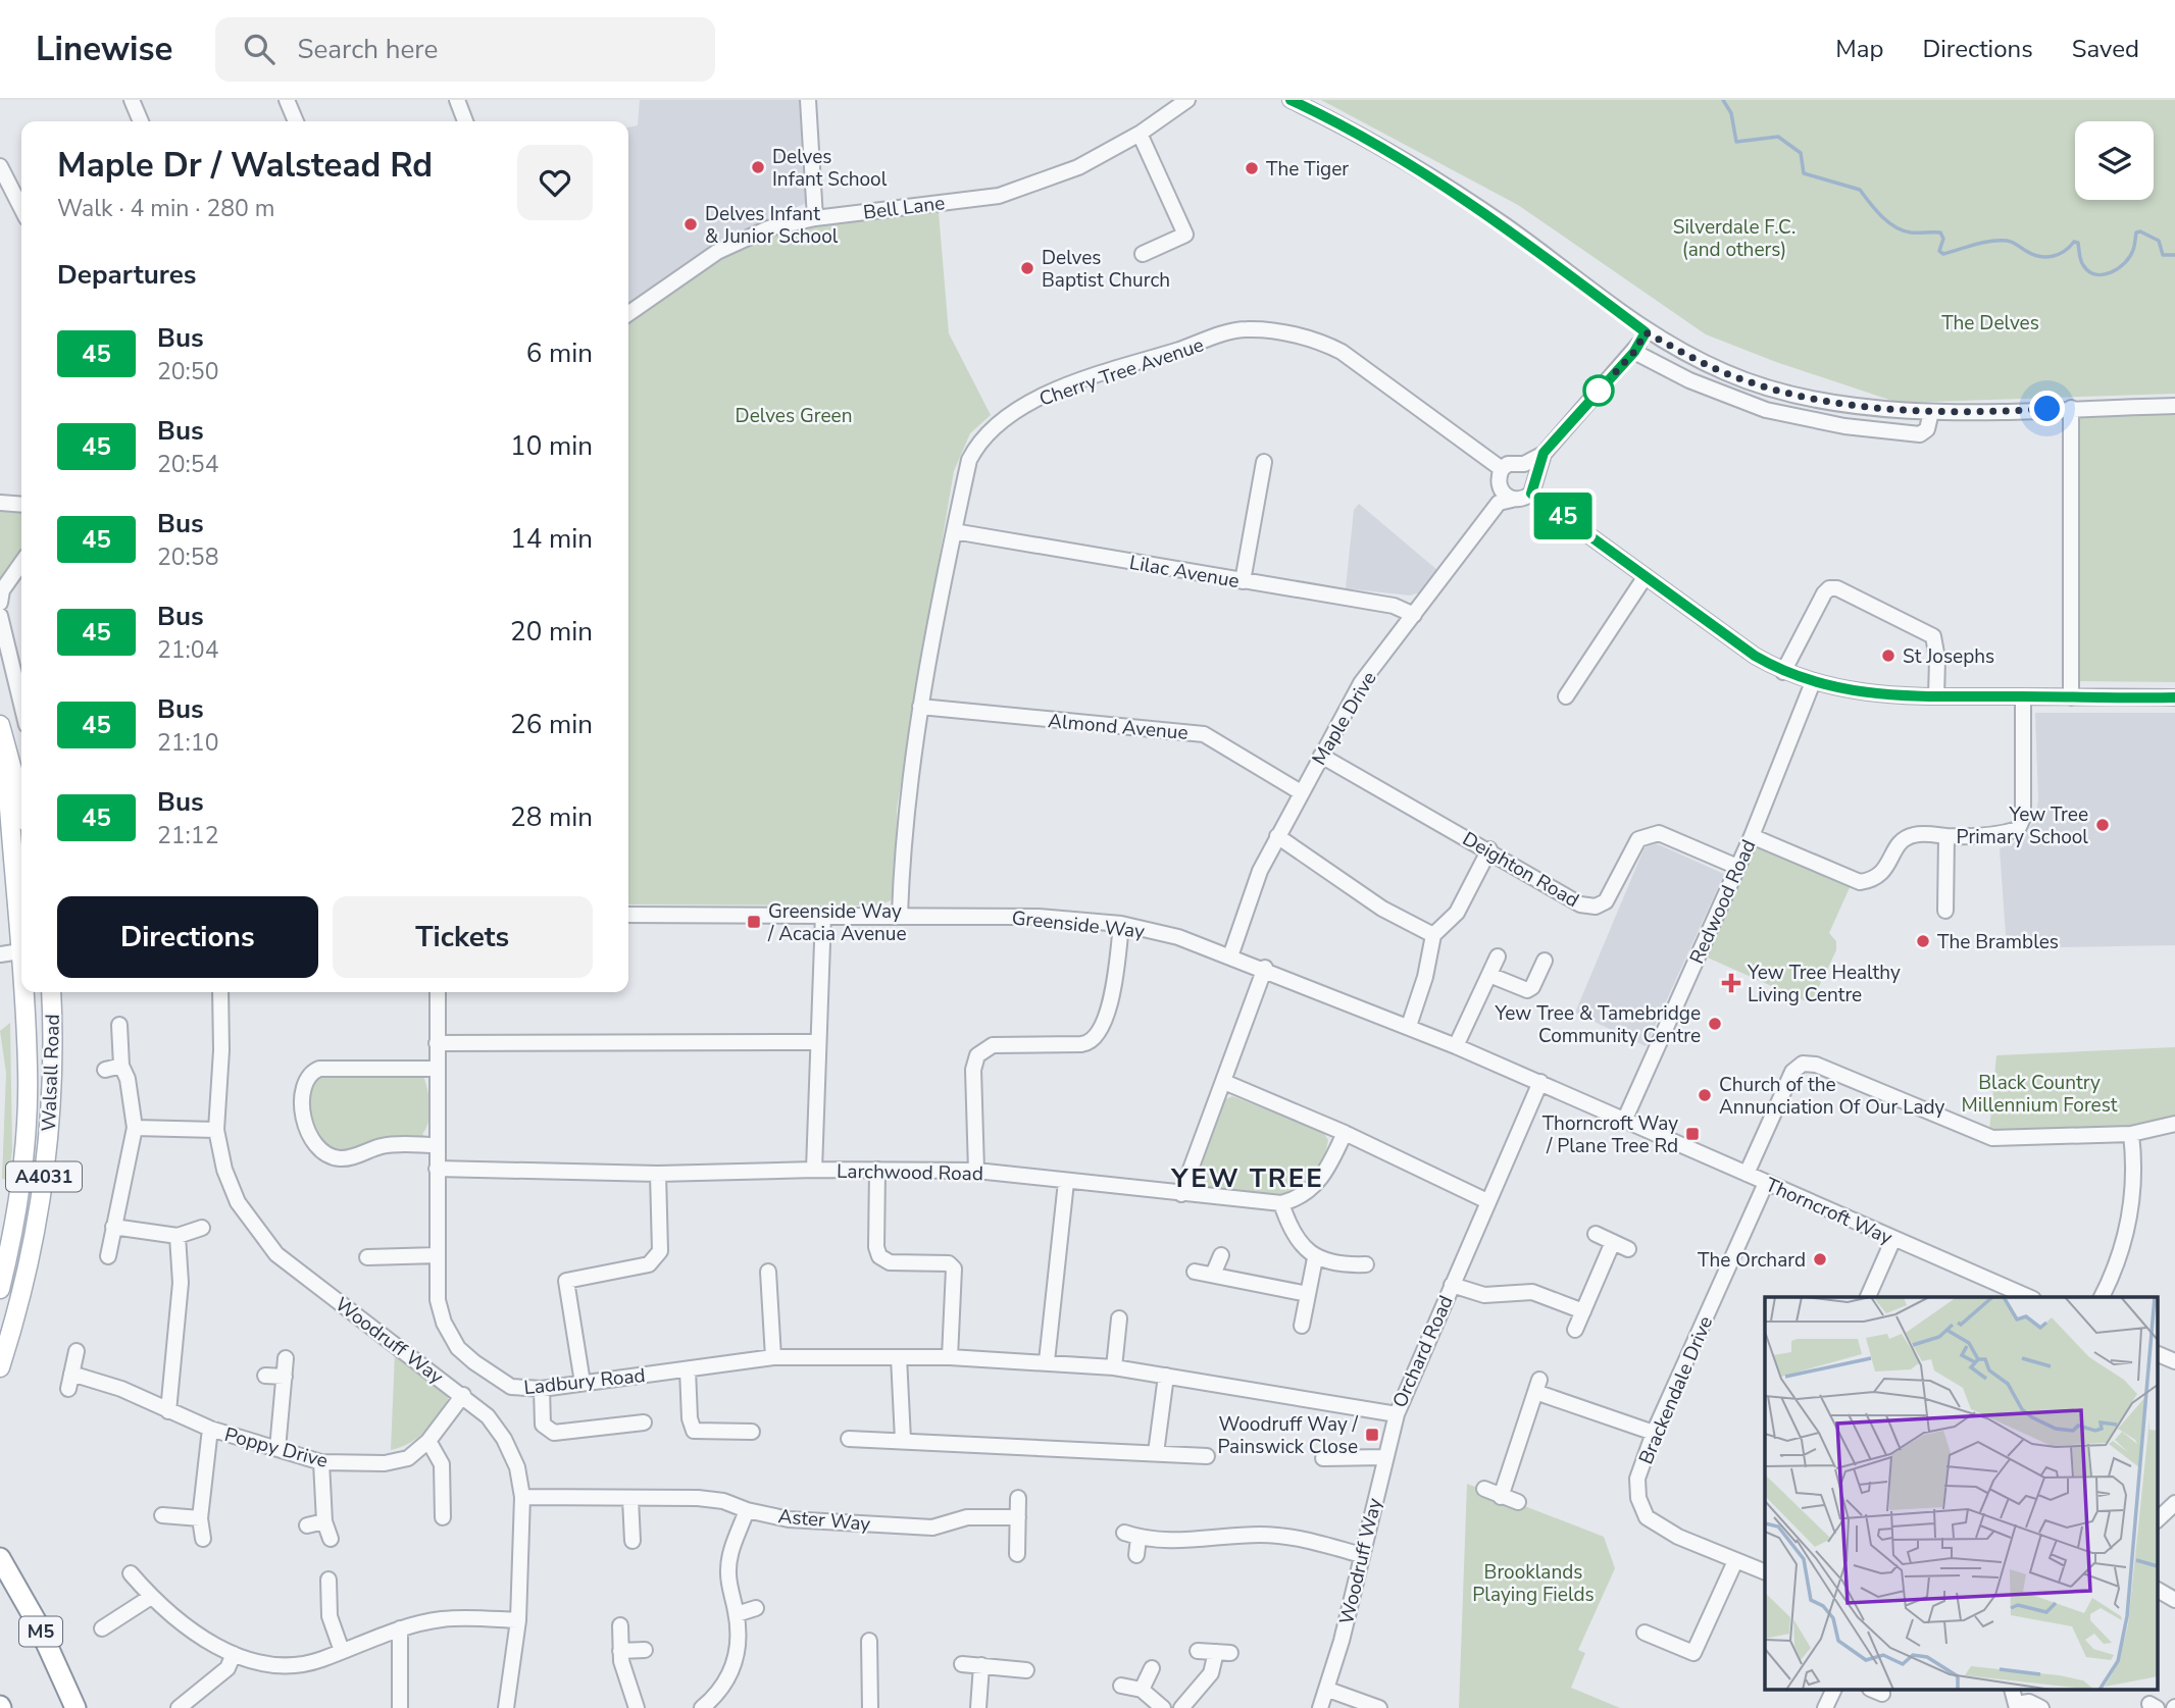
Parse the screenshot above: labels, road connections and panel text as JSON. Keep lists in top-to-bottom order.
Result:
{
  "streets": {
    "highway": ["M5"],
    "main road": ["Walsall Road", "A4031"],
    "street": [
      "Bell Lane",
      "Cherry Tree Avenue",
      "Lilac Avenue",
      "Maple Drive",
      "Almond Avenue",
      "Deighton Road",
      "Redwood Road",
      "Greenside Way",
      "Larchwood Road",
      "Thorncroft Way",
      "Woodruff Way",
      "Orchard Road",
      "Ladbury Road",
      "Brackendale Drive",
      "Poppy Drive",
      "Aster Way"
    ]
  },
  "crossings": [
    ["Cherry Tree Avenue", "Lilac Avenue"],
    ["Cherry Tree Avenue", "Maple Drive"],
    ["Cherry Tree Avenue", "Almond Avenue"],
    ["Cherry Tree Avenue", "Greenside Way"],
    ["Lilac Avenue", "Maple Drive"],
    ["Maple Drive", "Almond Avenue"],
    ["Maple Drive", "Deighton Road"],
    ["Maple Drive", "Greenside Way"],
    ["Deighton Road", "Redwood Road"],
    ["Redwood Road", "Greenside Way"],
    ["Redwood Road", "Thorncroft Way"],
    ["Greenside Way", "Thorncroft Way"],
    ["Greenside Way", "Orchard Road"],
    ["Larchwood Road", "Ladbury Road"],
    ["Thorncroft Way", "Brackendale Drive"],
    ["Woodruff Way", "Orchard Road"],
    ["Woodruff Way", "Poppy Drive"],
    ["Woodruff Way", "Aster Way"],
    ["Orchard Road", "Ladbury Road"]
  ],
  "districts": ["YEW TREE"],
  "parks": [
    "Silverdale F.C. (and others)",
    "The Delves",
    "Delves Green",
    "Black Country Millennium Forest",
    "Brooklands Playing Fields"
  ],
  "places": {
    "other": [
      "Delves Infant School",
      "The Tiger",
      "Delves Infant & Junior School",
      "Delves Baptist Church",
      "St Josephs",
      "Yew Tree Primary School",
      "The Brambles",
      "Yew Tree & Tamebridge Community Centre",
      "Church of the Annunciation Of Our Lady",
      "The Orchard"
    ],
    "transit": ["Greenside Way / Acacia Avenue", "Thorncroft Way / Plane Tree Rd", "Woodruff Way / Painswick Close"],
    "health": ["Yew Tree Healthy Living Centre"]
  },
  "lines": ["bus line 45"],
  "page": {
    "header": "Linewise",
    "search": "Search here",
    "nav": ["Map", "Directions", "Saved"],
    "on_map": "45",
    "heading": [
      ["Maple Dr / Walstead Rd", "Walk · 4 min · 280 m"],
      "Departures"
    ],
    "list": [
      {
        "mark": "45",
        "name": "Bus",
        "note": "20:50",
        "value": "6 min"
      },
      {
        "mark": "45",
        "name": "Bus",
        "note": "20:54",
        "value": "10 min"
      },
      {
        "mark": "45",
        "name": "Bus",
        "note": "20:58",
        "value": "14 min"
      },
      {
        "mark": "45",
        "name": "Bus",
        "note": "21:04",
        "value": "20 min"
      },
      {
        "mark": "45",
        "name": "Bus",
        "note": "21:10",
        "value": "26 min"
      },
      {
        "mark": "45",
        "name": "Bus",
        "note": "21:12",
        "value": "28 min"
      }
    ],
    "buttons": ["Directions", "Tickets"]
  }
}
